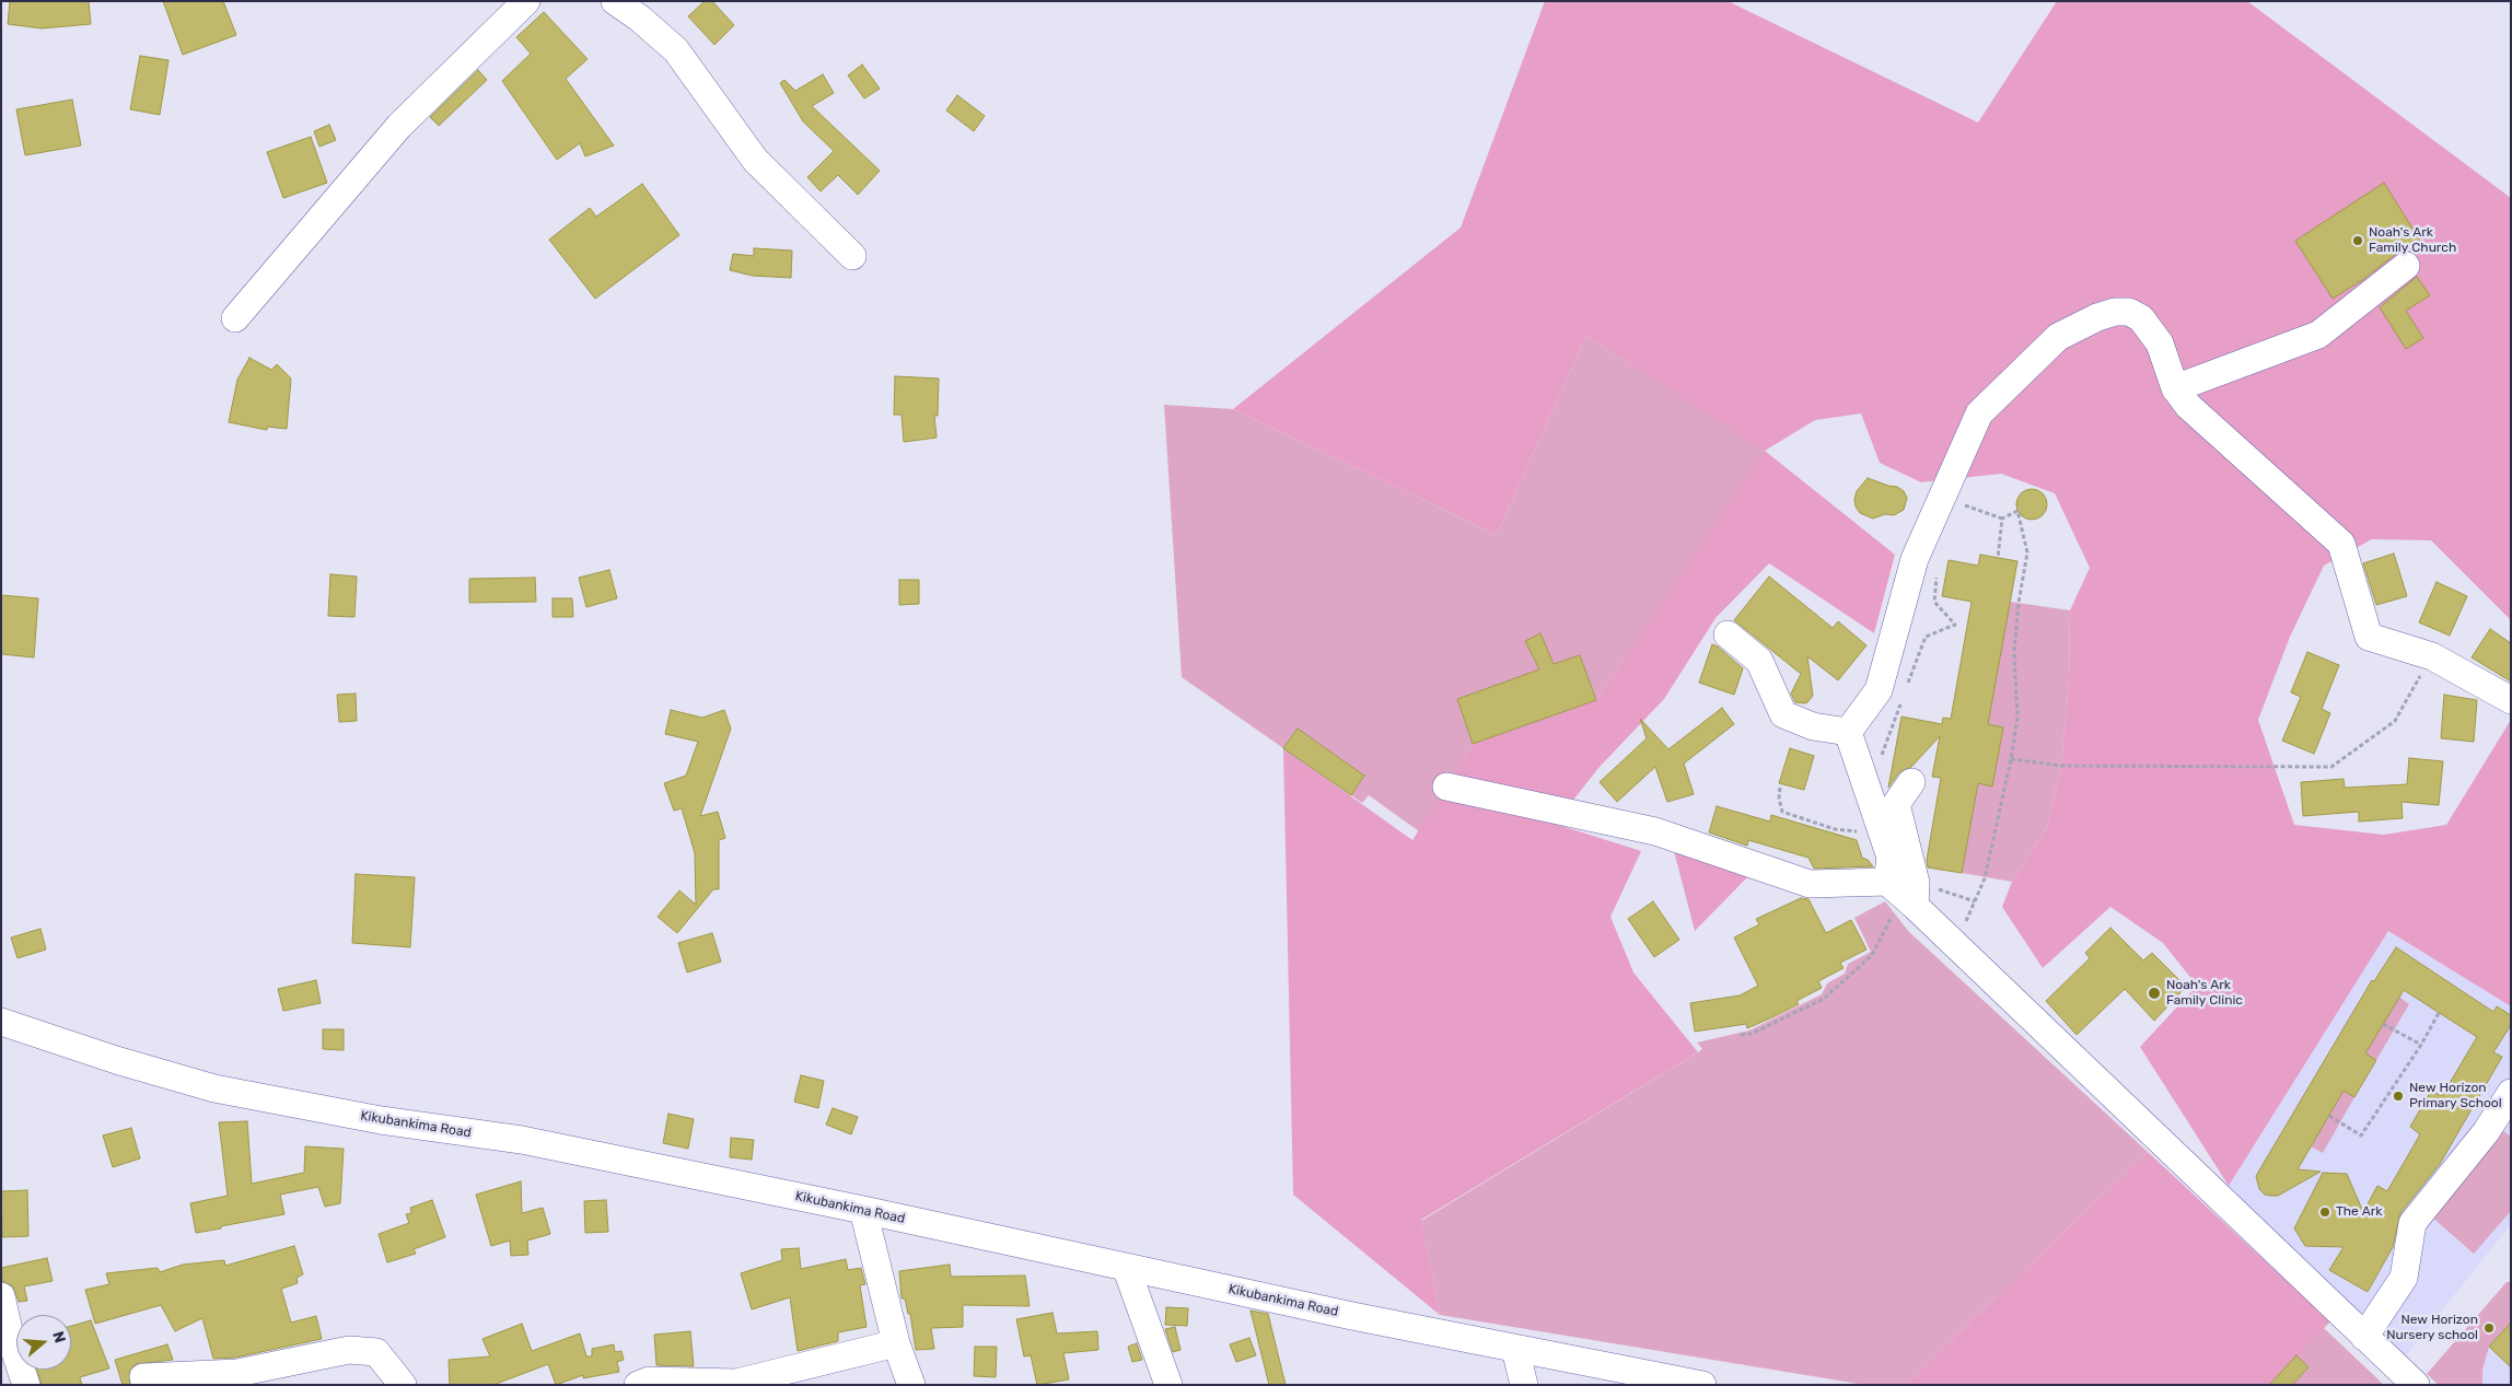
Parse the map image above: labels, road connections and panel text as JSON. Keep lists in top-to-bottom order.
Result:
{
  "streets": {
    "street": ["Kikubankima Road"]
  },
  "places": [
    "Noah's Ark Family Church",
    "Noah's Ark Family Clinic",
    "New Horizon Primary School",
    "The Ark",
    "New Horizon Nursery school"
  ],
  "north": "right"
}
